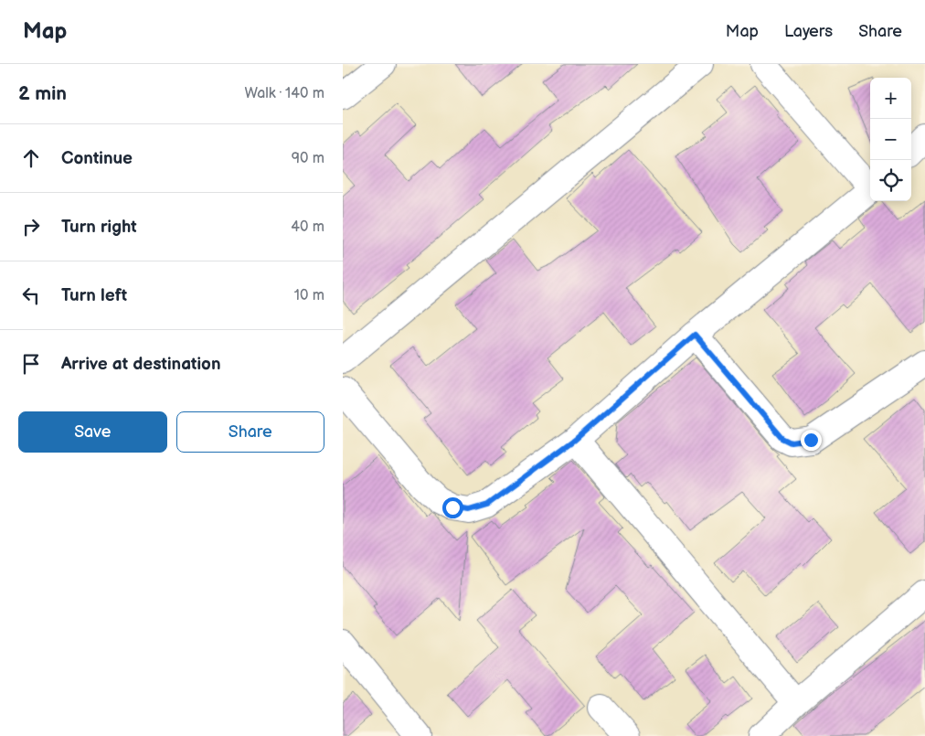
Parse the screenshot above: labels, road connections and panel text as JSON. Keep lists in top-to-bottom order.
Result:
{
  "page": {
    "header": "Map",
    "nav": ["Map", "Layers", "Share"],
    "heading": ["2 min", "Walk · 140 m"],
    "map_buttons": ["+", "−"],
    "list": [
      ["Continue", "90 m"],
      ["Turn right", "40 m"],
      ["Turn left", "10 m"],
      "Arrive at destination"
    ],
    "buttons": ["Save", "Share"]
  }
}
